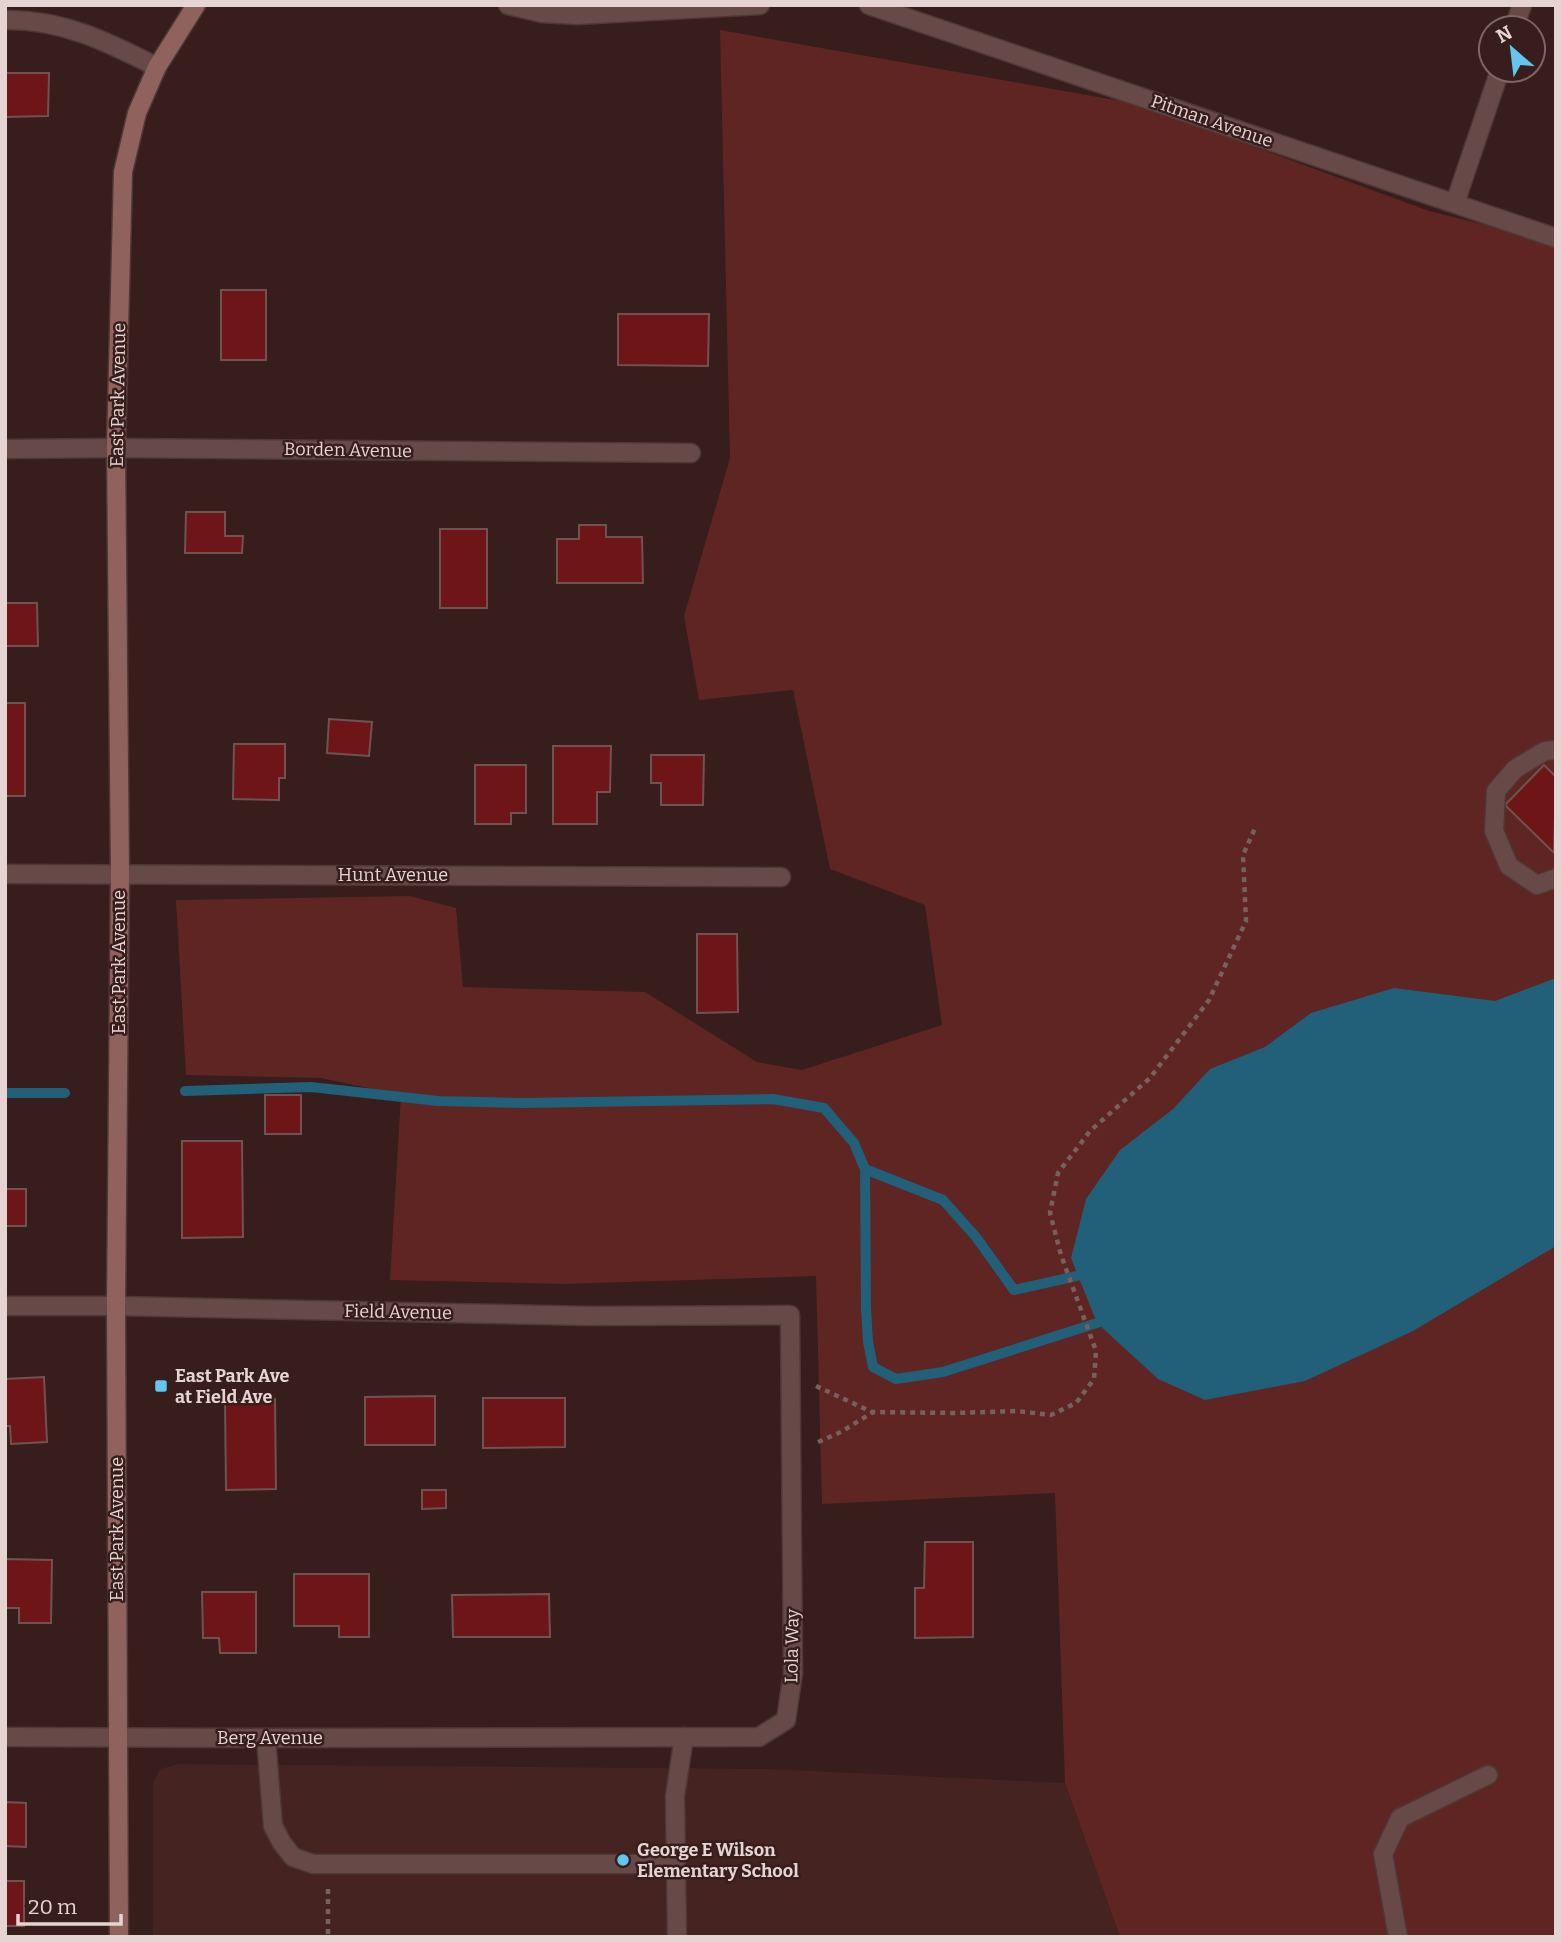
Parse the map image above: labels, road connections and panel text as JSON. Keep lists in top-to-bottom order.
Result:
{
  "streets": {
    "street": [
      "Pitman Avenue",
      "East Park Avenue",
      "Borden Avenue",
      "Hunt Avenue",
      "Field Avenue",
      "Lola Way",
      "Berg Avenue"
    ]
  },
  "crossings": [
    ["East Park Avenue", "Borden Avenue"],
    ["East Park Avenue", "Hunt Avenue"],
    ["East Park Avenue", "Field Avenue"],
    ["East Park Avenue", "Berg Avenue"],
    ["Field Avenue", "Lola Way"],
    ["Lola Way", "Berg Avenue"]
  ],
  "places": {
    "transit": ["East Park Ave at Field Ave"],
    "other": ["George E Wilson Elementary School"]
  },
  "scale_bar": "20 m",
  "north": "top left"
}
